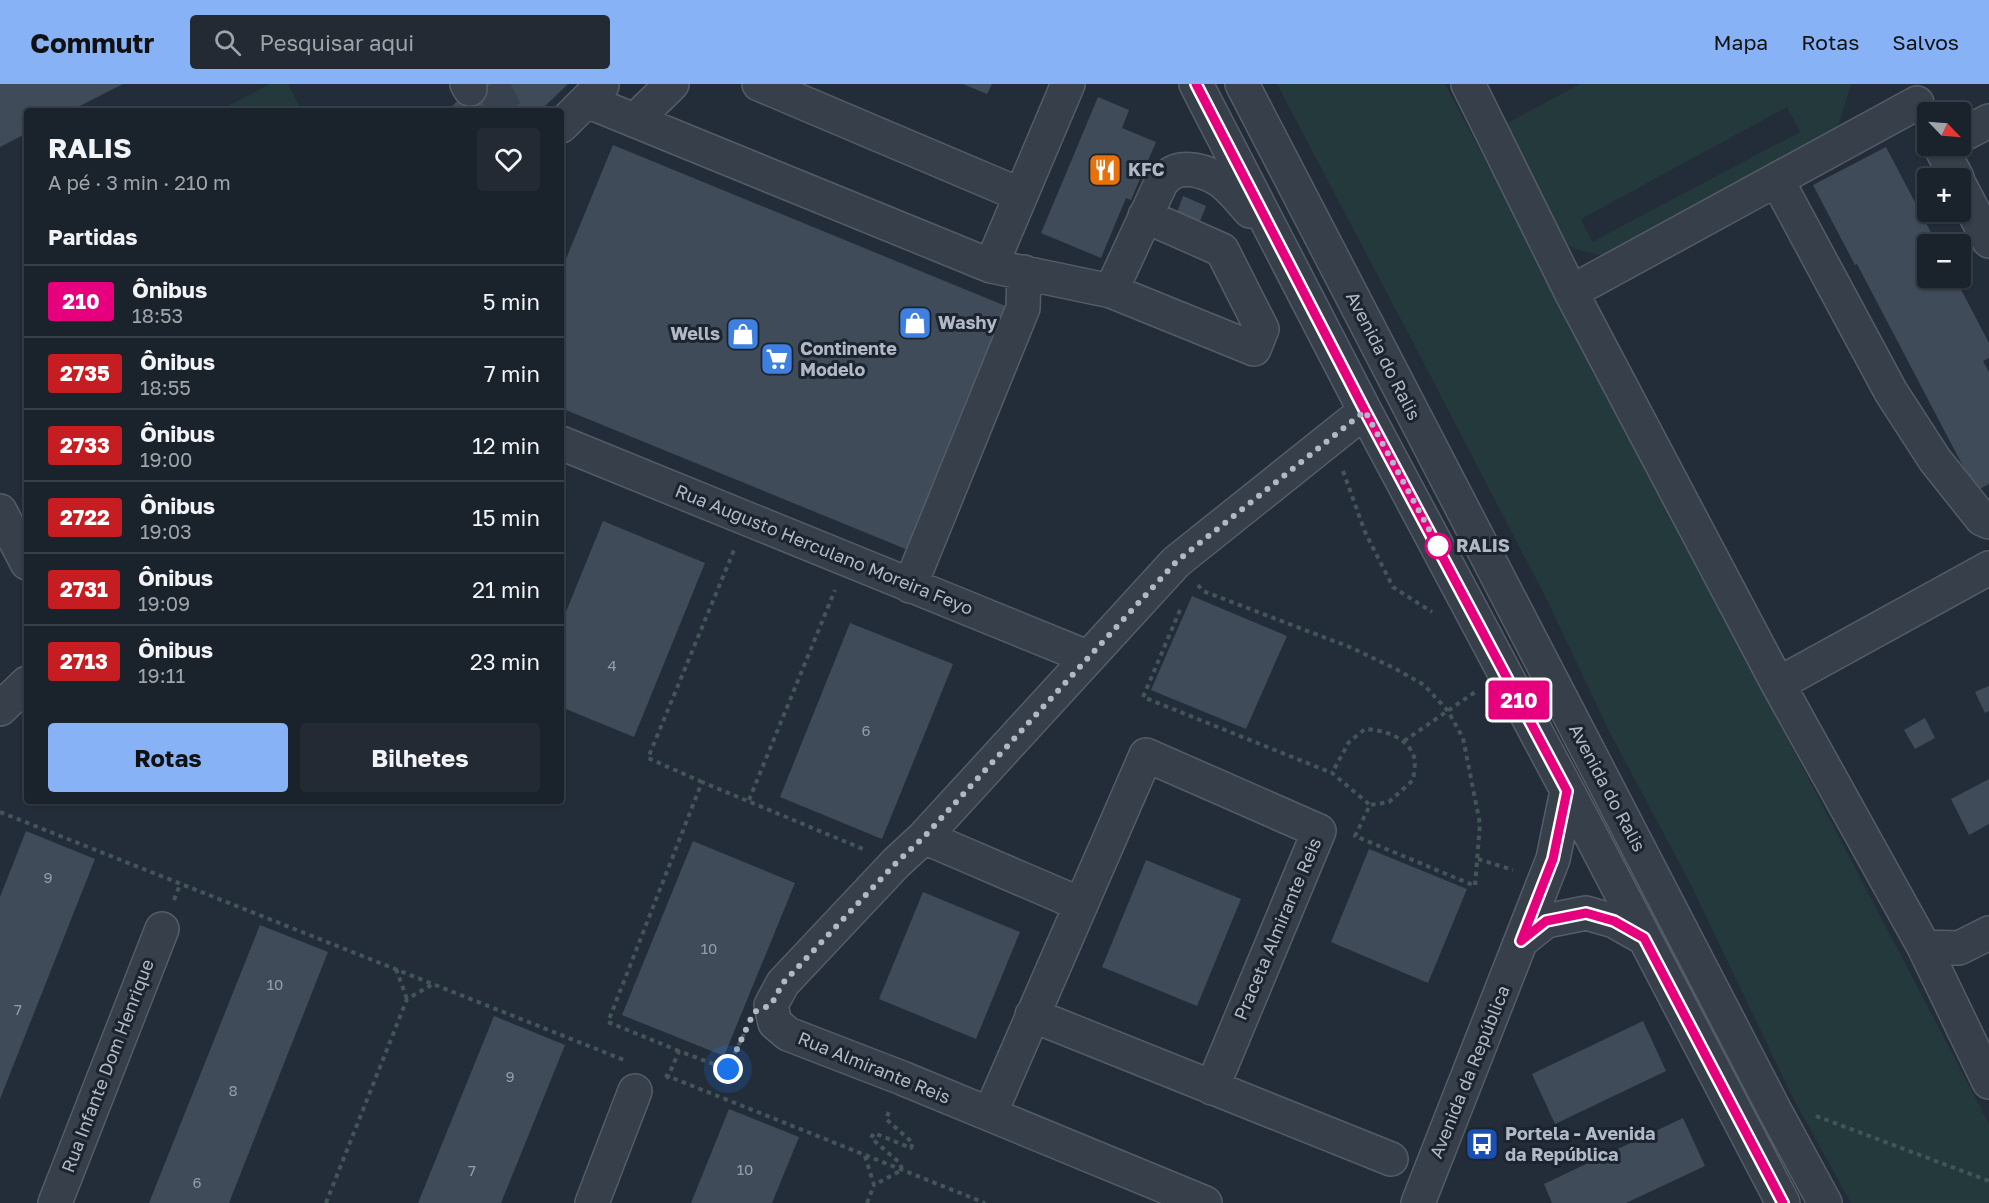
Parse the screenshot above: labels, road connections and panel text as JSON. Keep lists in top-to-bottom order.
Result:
{
  "streets": {
    "street": [
      "Avenida do Ralis",
      "Rua Augusto Herculano Moreira Feyo",
      "Praceta Almirante Reis",
      "Rua Infante Dom Henrique",
      "Rua Almirante Reis",
      "Avenida da República"
    ]
  },
  "crossings": [
    ["Avenida do Ralis", "Avenida da República"],
    ["Praceta Almirante Reis", "Rua Almirante Reis"]
  ],
  "places": {
    "restaurant": ["KFC"],
    "shop": ["Washy", "Wells"],
    "supermarket": ["Continente Modelo"],
    "other": ["RALIS"],
    "bus stop": ["Portela - Avenida da República"]
  },
  "lines": ["bus line 210"],
  "house_numbers": [
    "4",
    "6",
    "9",
    "10",
    "10",
    "7",
    "9",
    "8",
    "10",
    "7",
    "6"
  ],
  "north": "bottom right",
  "page": {
    "header": "Commutr",
    "search": "Pesquisar aqui",
    "nav": ["Mapa", "Rotas", "Salvos"],
    "on_map": "210",
    "map_buttons": ["+", "−"],
    "heading": [
      ["RALIS", "A pé · 3 min · 210 m"],
      "Partidas"
    ],
    "list": [
      {
        "mark": "210",
        "name": "Ônibus",
        "note": "18:53",
        "value": "5 min"
      },
      {
        "mark": "2735",
        "name": "Ônibus",
        "note": "18:55",
        "value": "7 min"
      },
      {
        "mark": "2733",
        "name": "Ônibus",
        "note": "19:00",
        "value": "12 min"
      },
      {
        "mark": "2722",
        "name": "Ônibus",
        "note": "19:03",
        "value": "15 min"
      },
      {
        "mark": "2731",
        "name": "Ônibus",
        "note": "19:09",
        "value": "21 min"
      },
      {
        "mark": "2713",
        "name": "Ônibus",
        "note": "19:11",
        "value": "23 min"
      }
    ],
    "buttons": ["Rotas", "Bilhetes"]
  }
}
